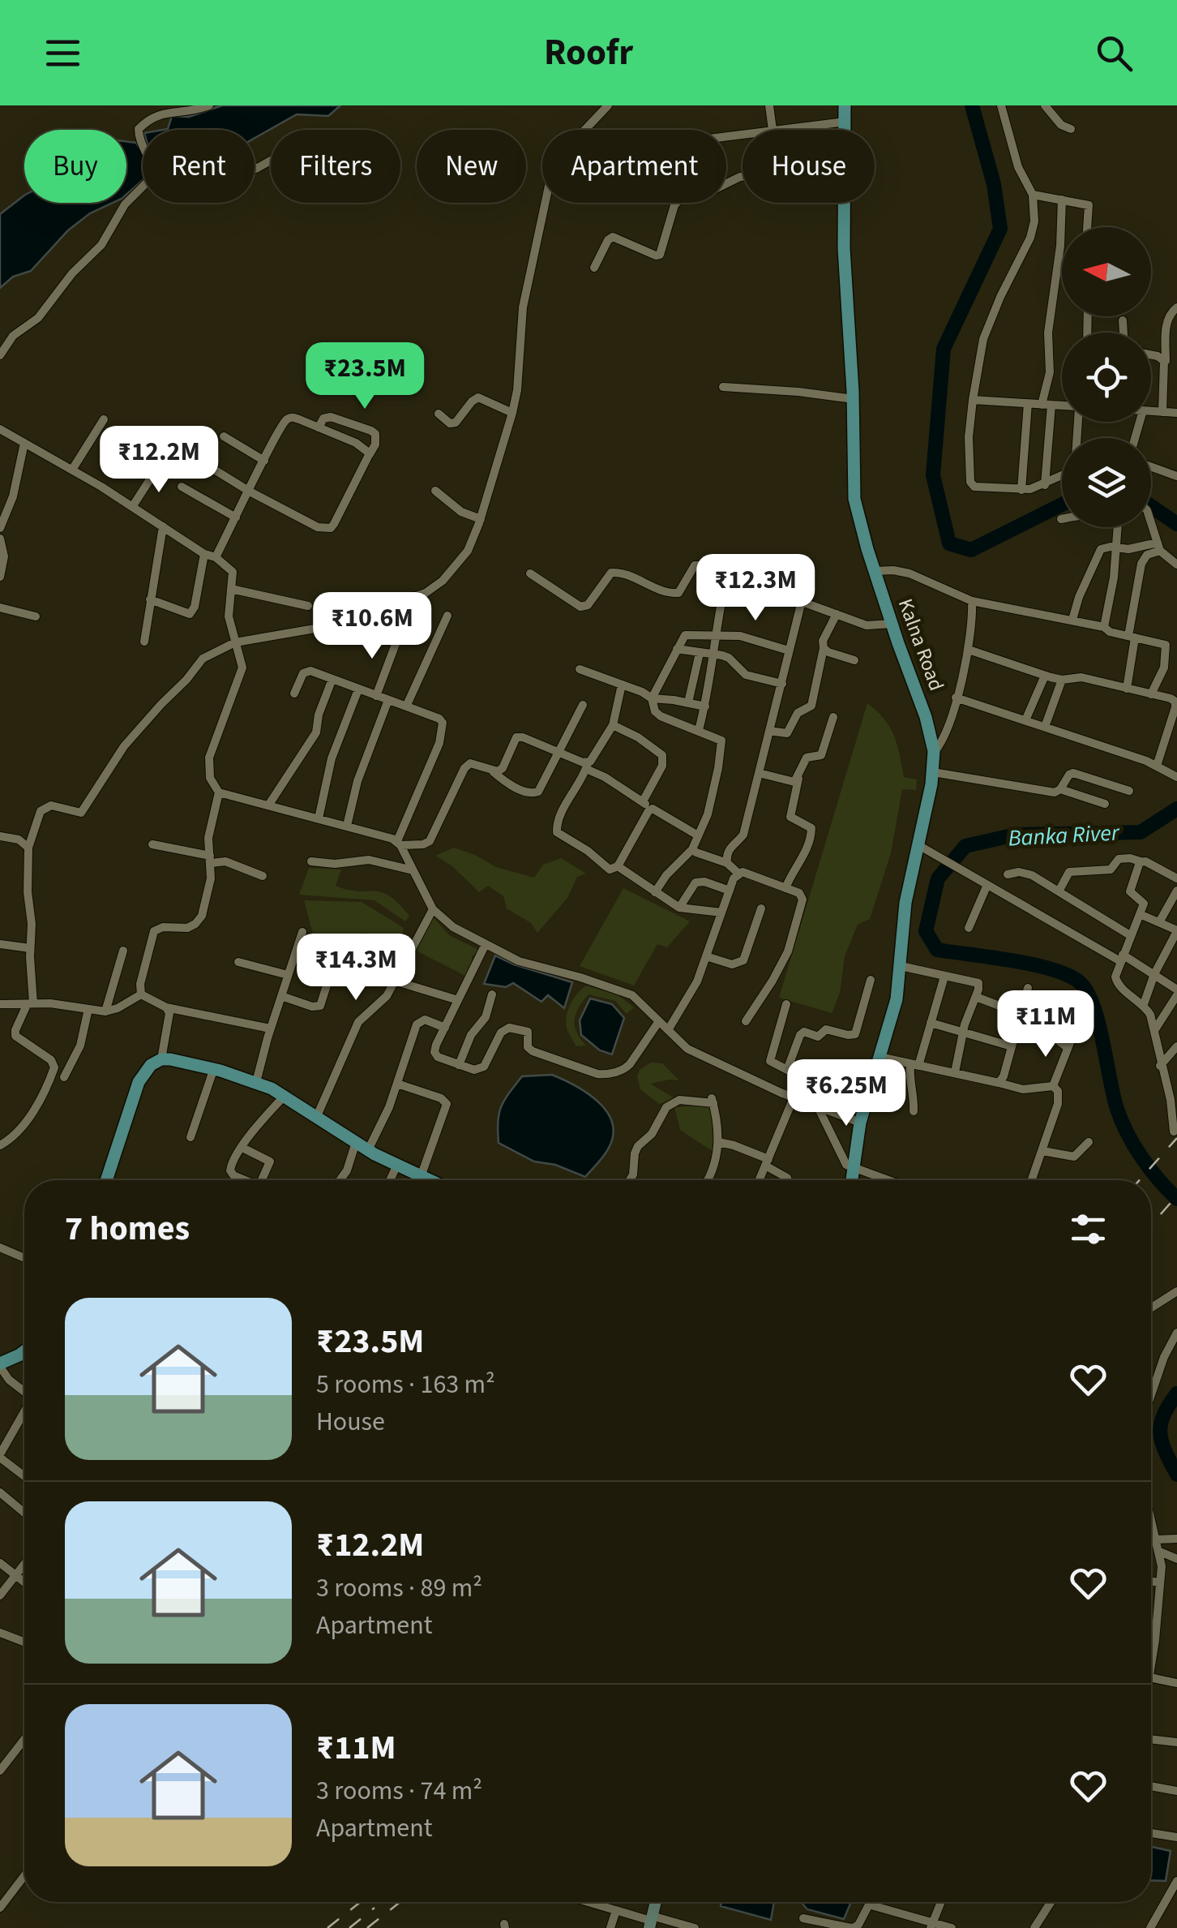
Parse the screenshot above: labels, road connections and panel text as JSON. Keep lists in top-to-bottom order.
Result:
{
  "streets": {
    "main road": ["Kalna Road"]
  },
  "water": ["Banka River"],
  "north": "left",
  "page": {
    "header": "Roofr",
    "chip": [
      "Buy",
      "Rent",
      "Filters",
      "New",
      "Apartment",
      "House"
    ],
    "price": [
      "₹23.5M",
      "₹12.2M",
      "₹12.3M",
      "₹10.6M",
      "₹14.3M",
      "₹11M",
      "₹6.25M"
    ],
    "heading": "7 homes",
    "list": [
      {
        "name": "₹23.5M",
        "note": "5 rooms · 163 m² · House"
      },
      {
        "name": "₹12.2M",
        "note": "3 rooms · 89 m² · Apartment"
      },
      {
        "name": "₹11M",
        "note": "3 rooms · 74 m² · Apartment"
      }
    ]
  }
}
